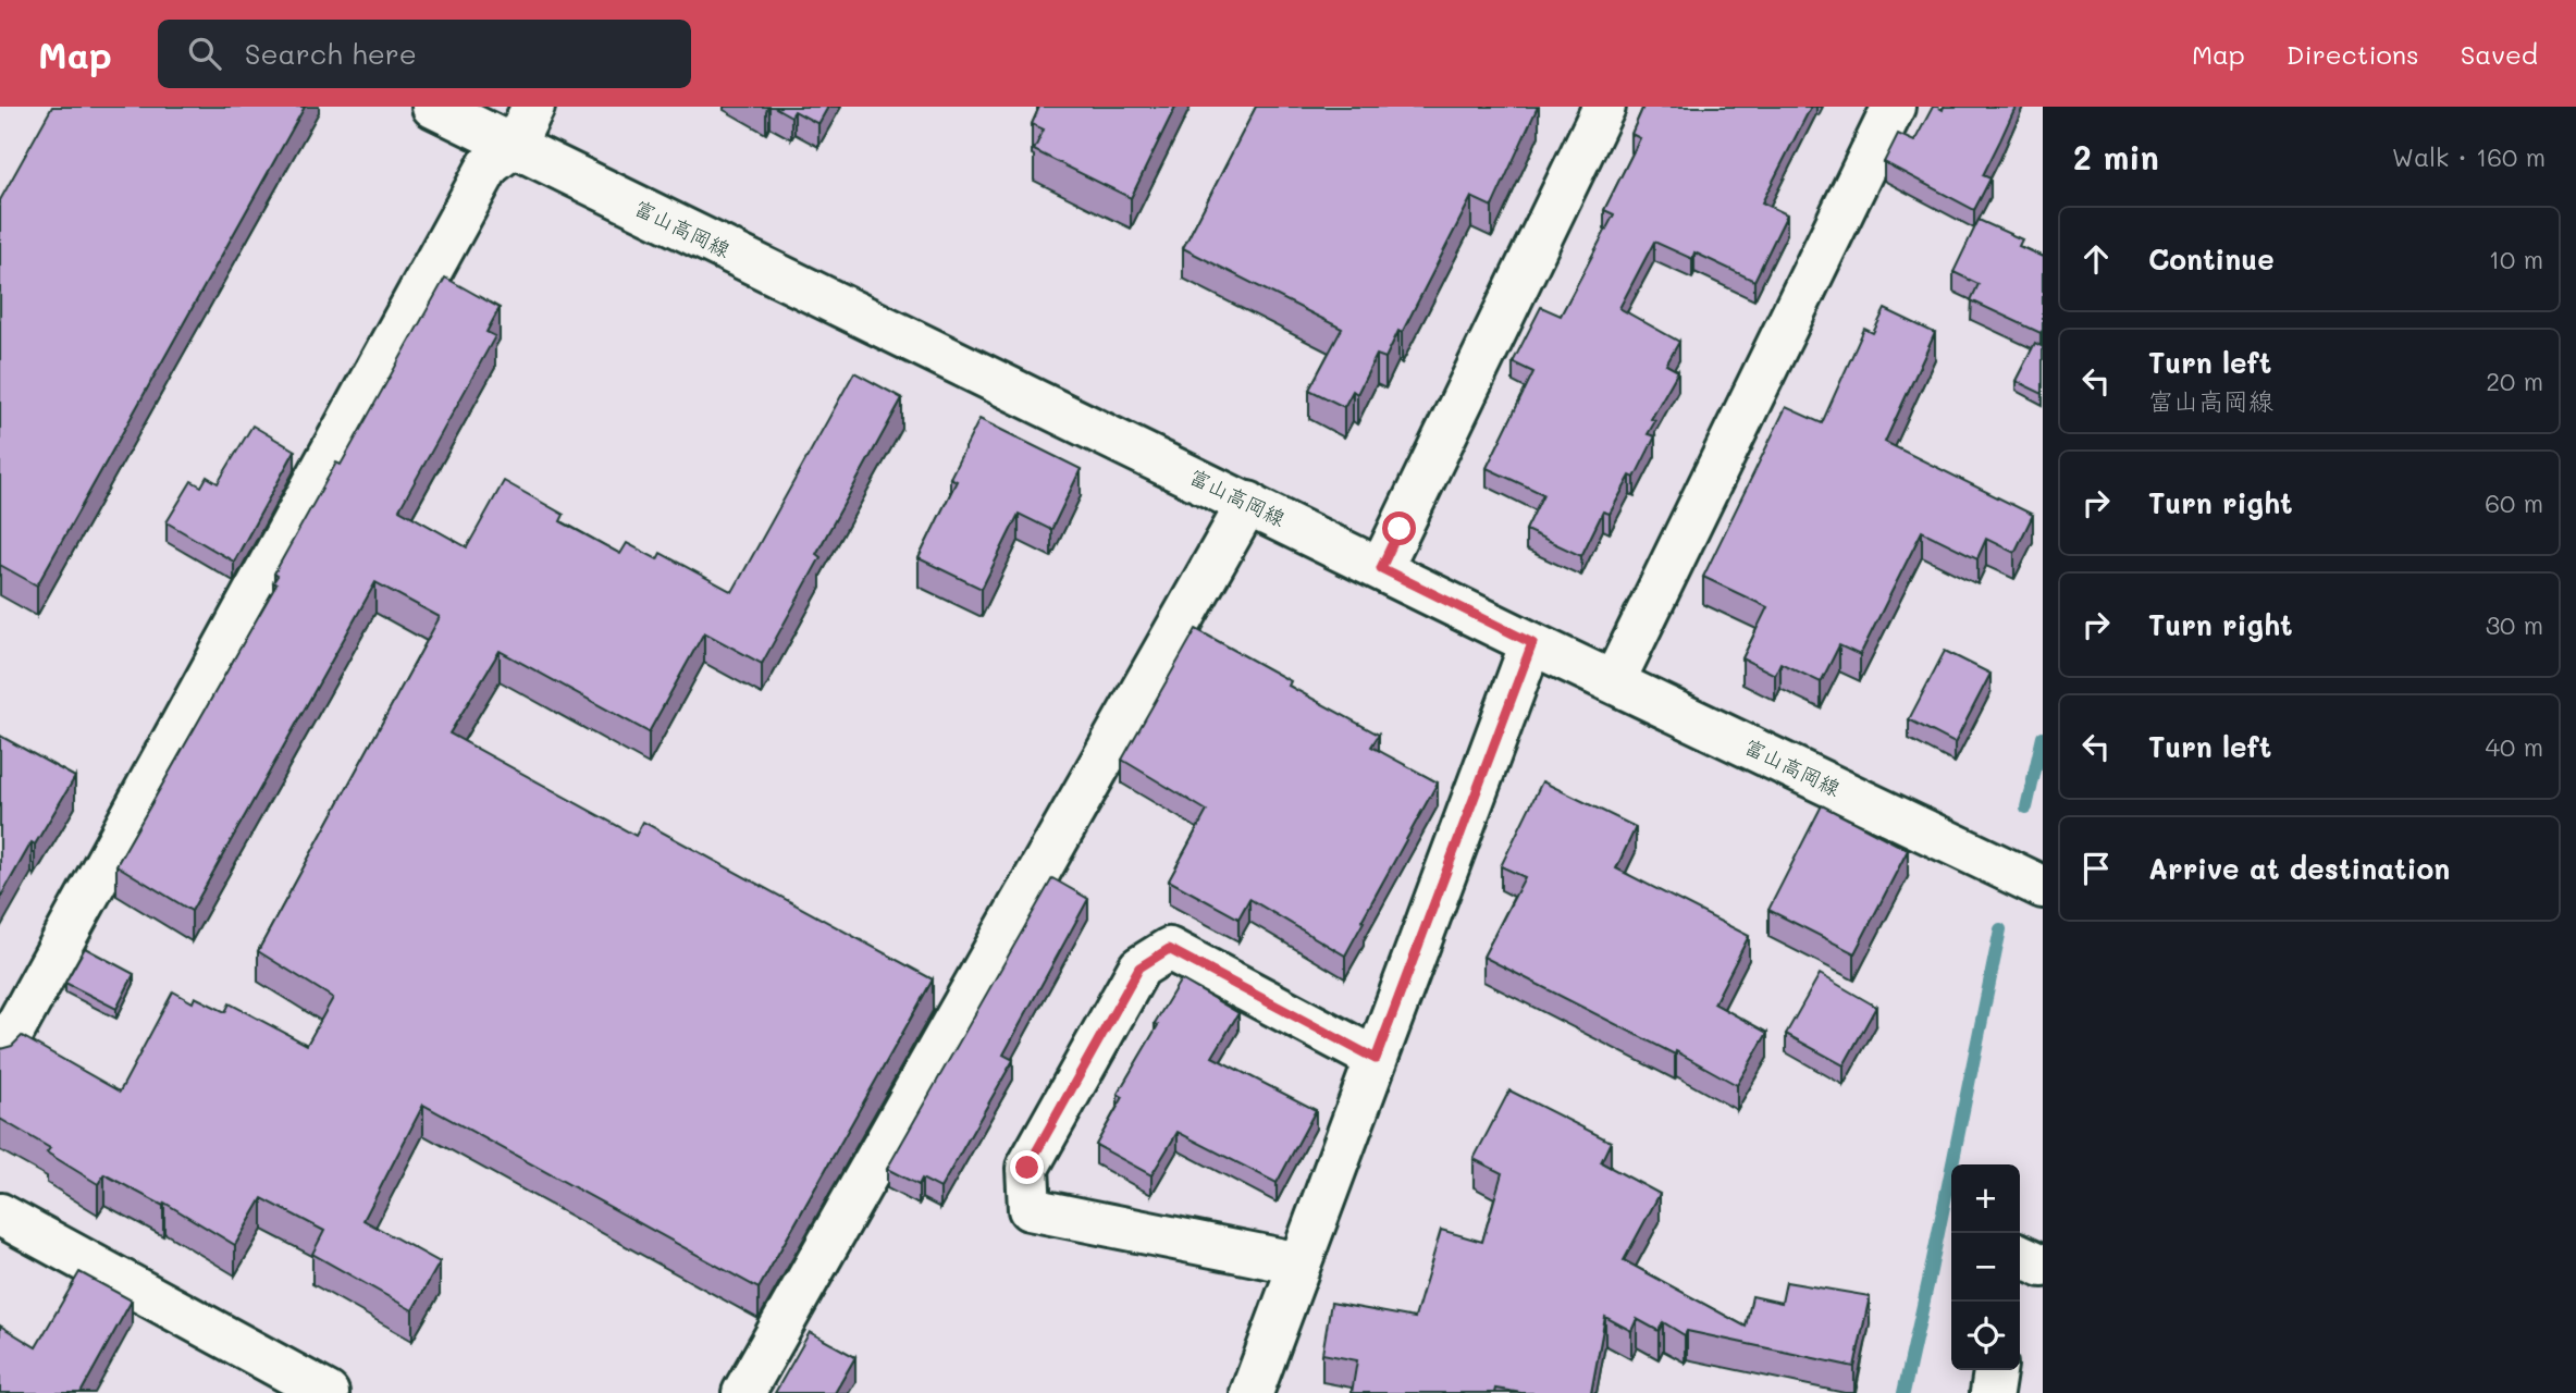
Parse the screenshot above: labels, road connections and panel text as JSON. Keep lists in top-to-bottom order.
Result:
{
  "streets": {
    "street": ["富山高岡線"]
  },
  "page": {
    "header": "Map",
    "search": "Search here",
    "nav": ["Map", "Directions", "Saved"],
    "heading": ["2 min", "Walk · 160 m"],
    "list": [
      ["Continue", "10 m"],
      ["Turn left", "富山高岡線", "20 m"],
      ["Turn right", "60 m"],
      ["Turn right", "30 m"],
      ["Turn left", "40 m"],
      "Arrive at destination"
    ],
    "map_buttons": ["+", "−"]
  }
}
